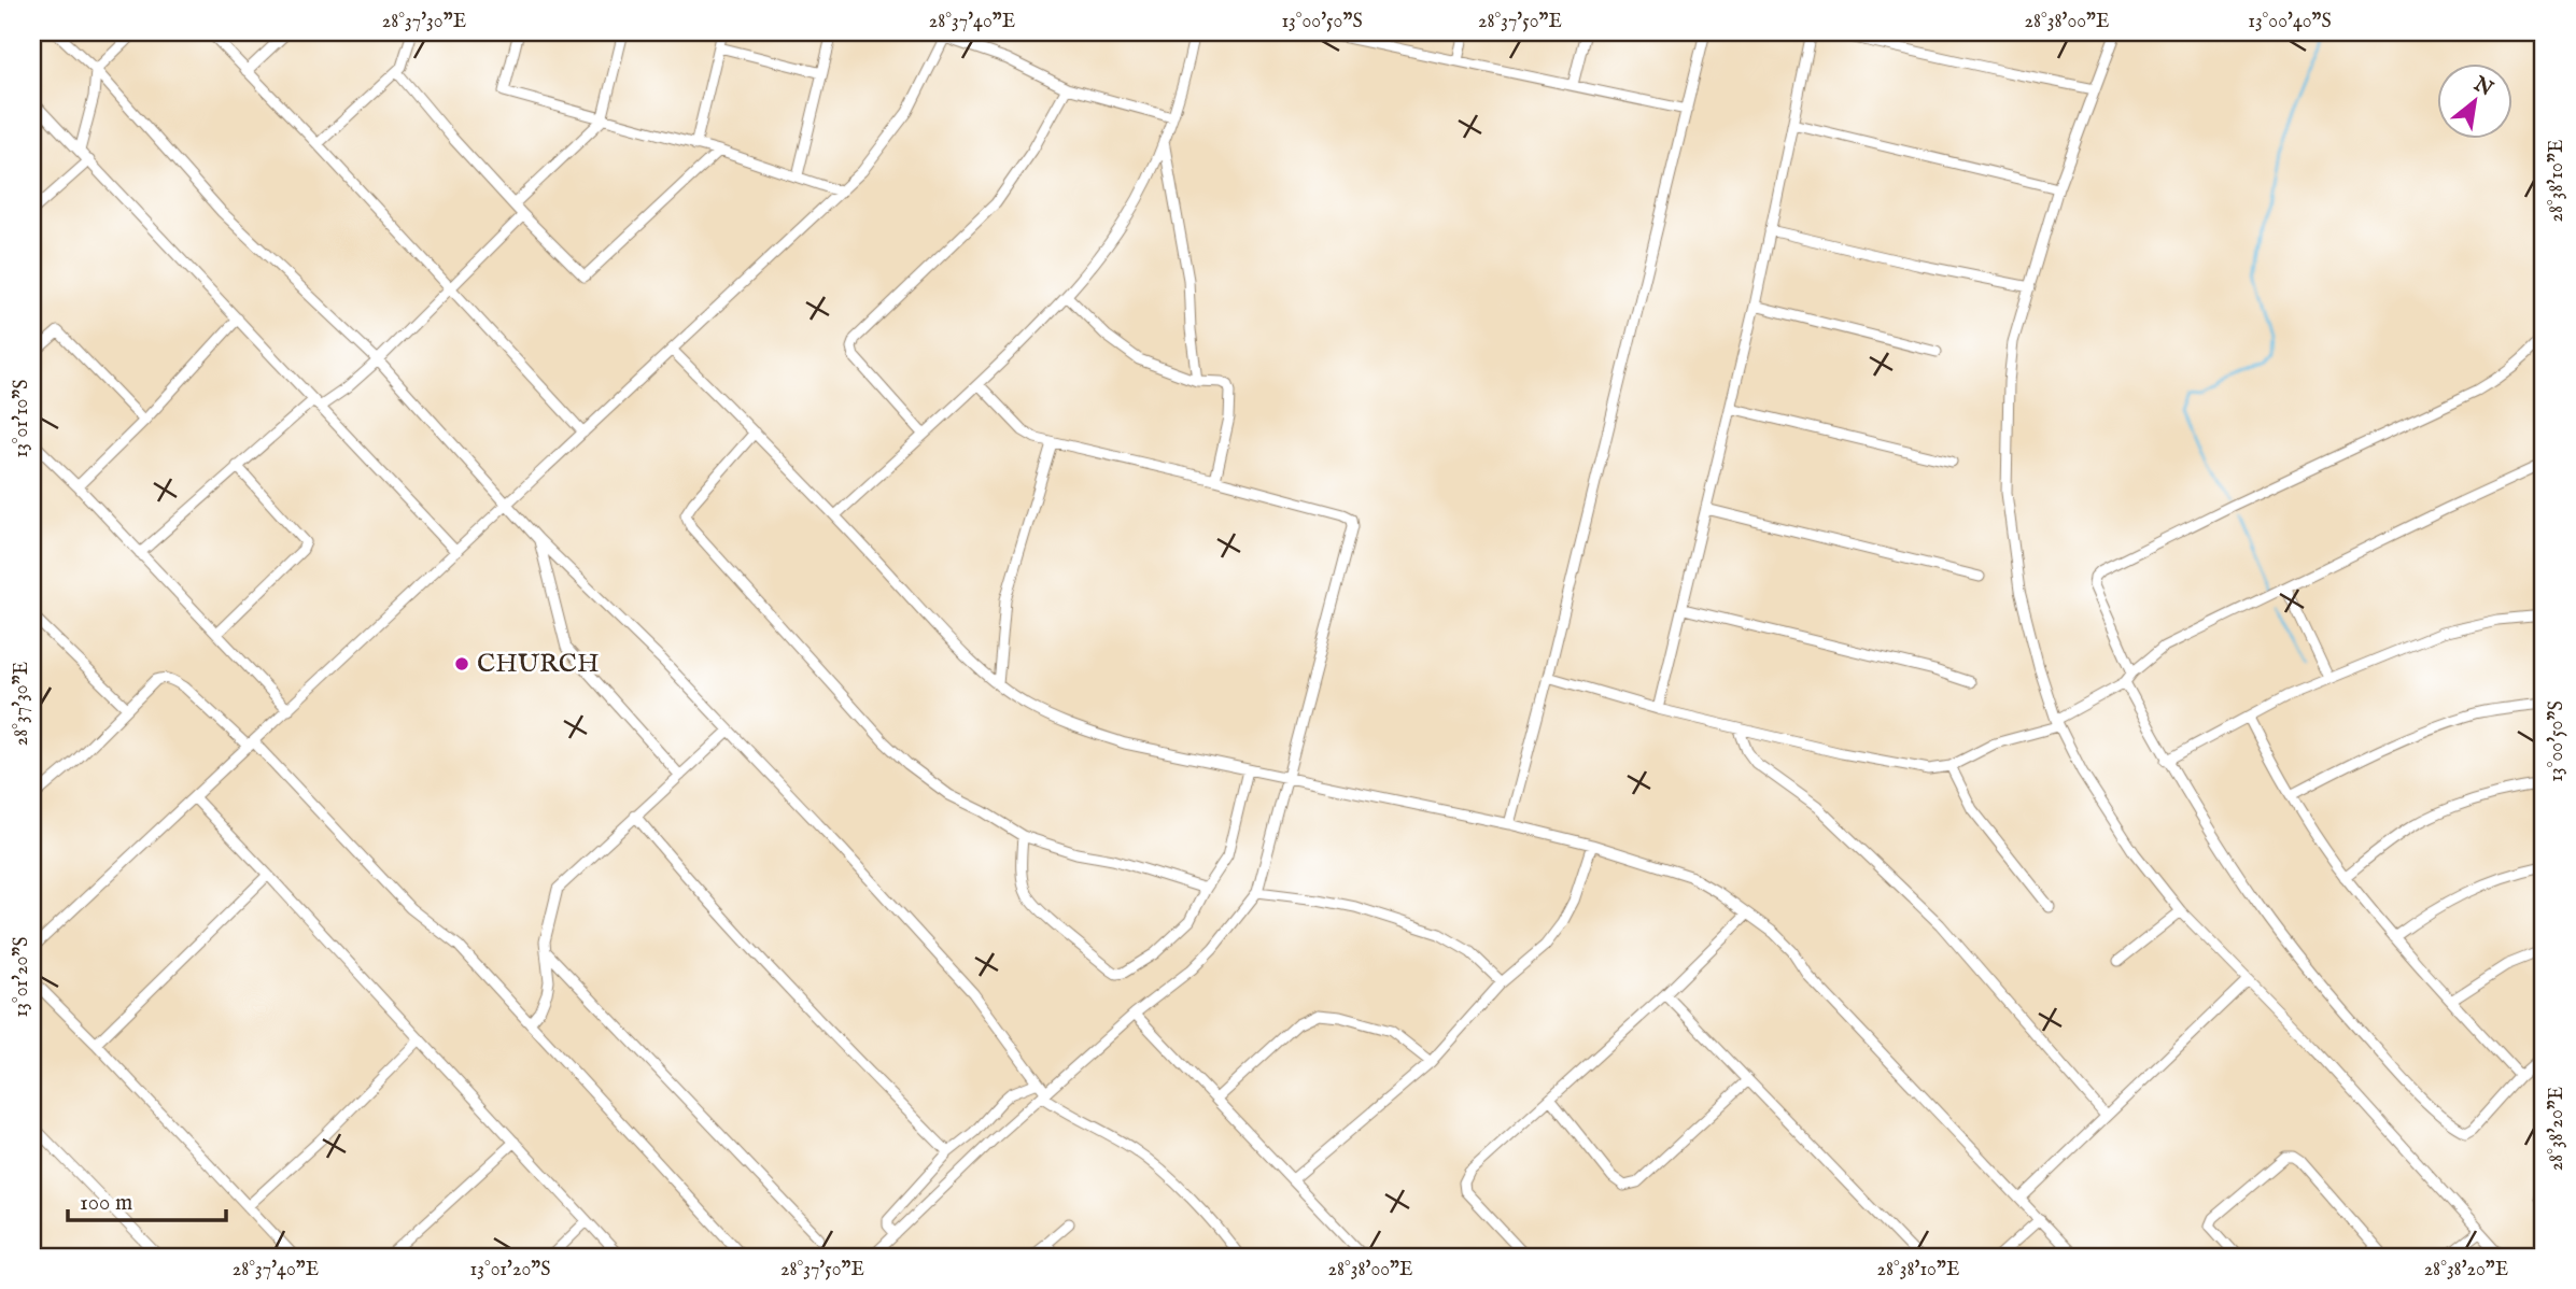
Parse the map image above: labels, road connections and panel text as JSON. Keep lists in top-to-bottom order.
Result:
{
  "places": ["CHURCH"],
  "scale_bar": "100 m",
  "north": "top right",
  "coordinates": [
    "28°37'30\"E",
    "28°37'40\"E",
    "13°00'50\"S",
    "28°37'50\"E",
    "28°38'00\"E",
    "13°00'40\"S",
    "28°38'10\"E",
    "13°01'10\"S",
    "13°01'20\"S",
    "28°38'20\"E"
  ]
}
